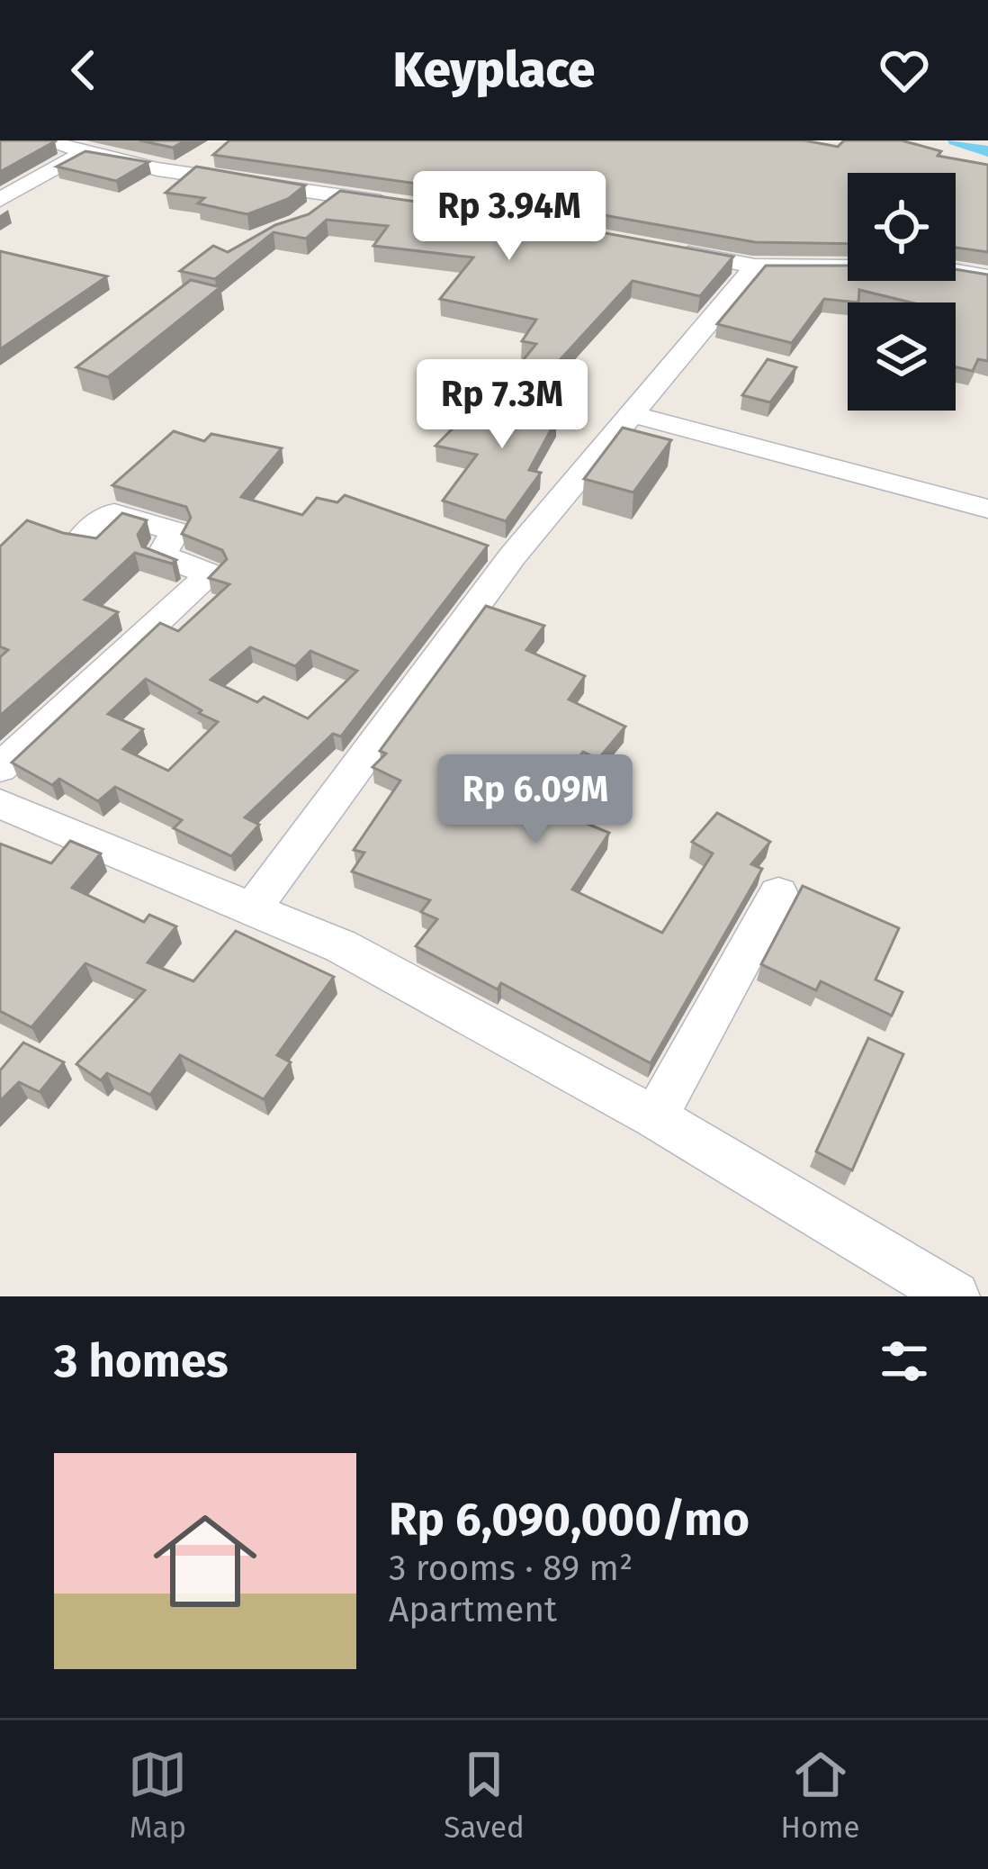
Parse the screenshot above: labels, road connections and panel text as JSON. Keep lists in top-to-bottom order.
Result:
{
  "page": {
    "header": "Keyplace",
    "price": ["Rp 3.94M", "Rp 7.3M", "Rp 6.09M"],
    "heading": "3 homes",
    "list": [
      {
        "name": "Rp 6,090,000/mo",
        "note": "3 rooms · 89 m² · Apartment"
      }
    ],
    "tabs": ["Map", "Saved", "Home"]
  }
}
